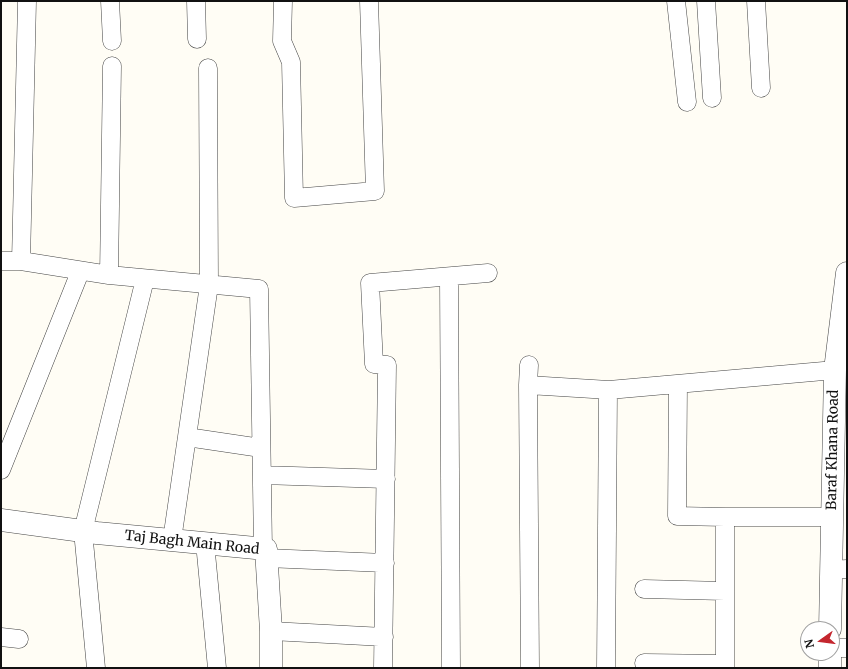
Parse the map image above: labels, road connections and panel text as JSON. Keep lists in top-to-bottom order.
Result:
{
  "streets": {
    "street": ["Baraf Khana Road", "Taj Bagh Main Road"]
  },
  "north": "left"
}
